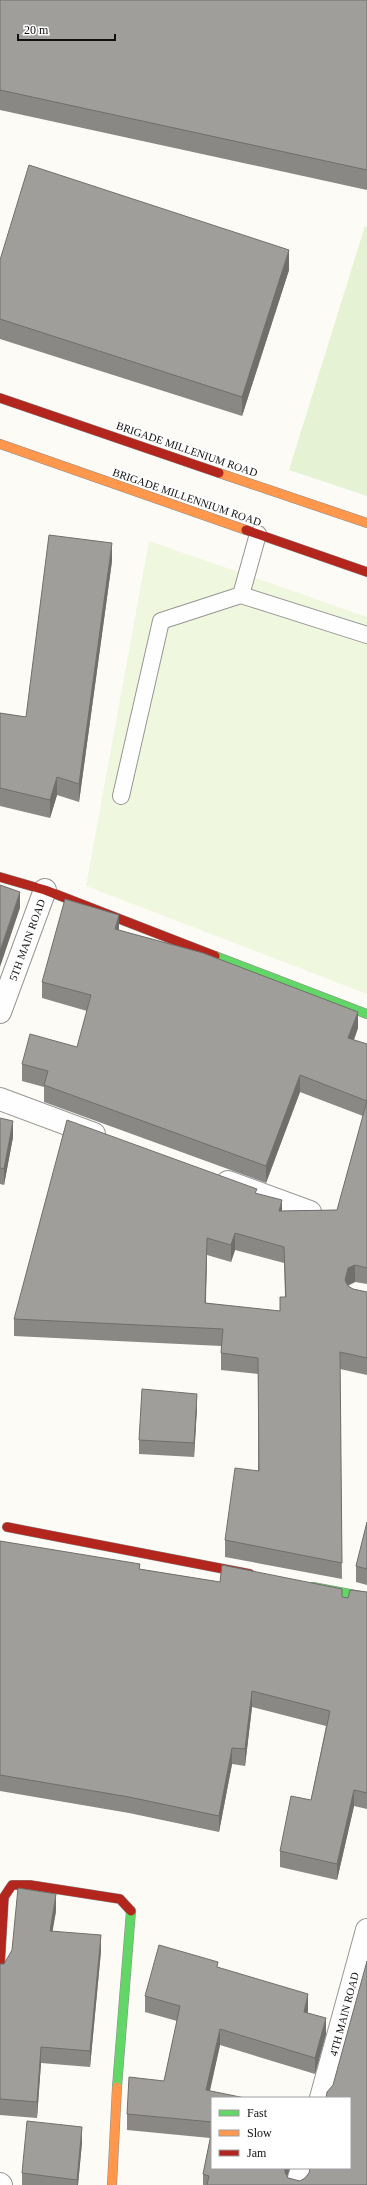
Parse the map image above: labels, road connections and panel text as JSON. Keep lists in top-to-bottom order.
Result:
{
  "streets": {
    "street": [
      "BRIGADE MILLENIUM ROAD",
      "BRIGADE MILLENNIUM ROAD",
      "5TH MAIN ROAD",
      "4TH MAIN ROAD"
    ]
  },
  "legend": ["Fast", "Slow", "Jam"],
  "scale_bar": "20 m"
}
